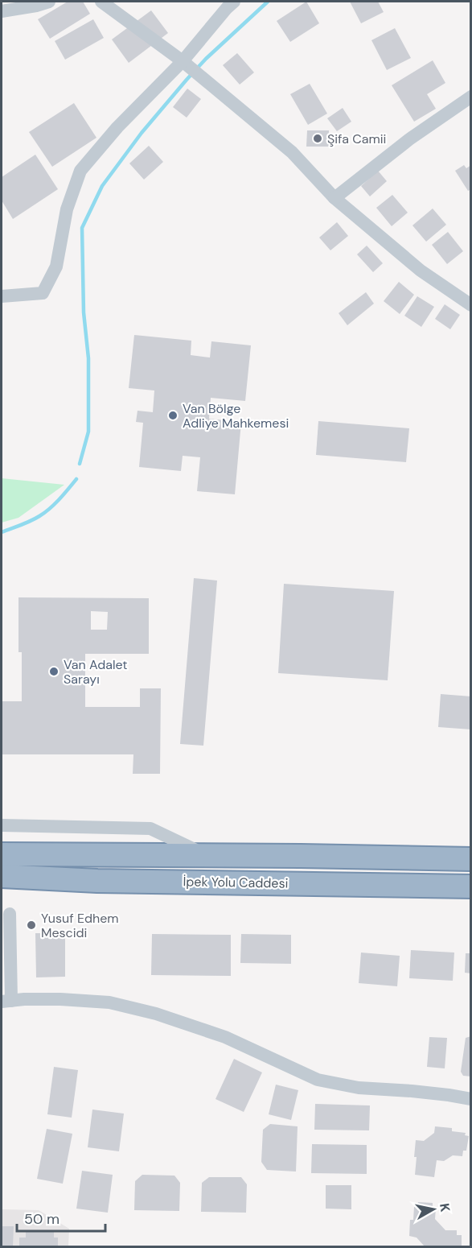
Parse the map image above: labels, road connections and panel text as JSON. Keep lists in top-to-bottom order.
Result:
{
  "streets": {
    "highway": ["İpek Yolu Caddesi"]
  },
  "places": [
    "Şifa Camii",
    "Van Bölge Adliye Mahkemesi",
    "Van Adalet Sarayı",
    "Yusuf Edhem Mescidi"
  ],
  "scale_bar": "50 m",
  "north": "right"
}
